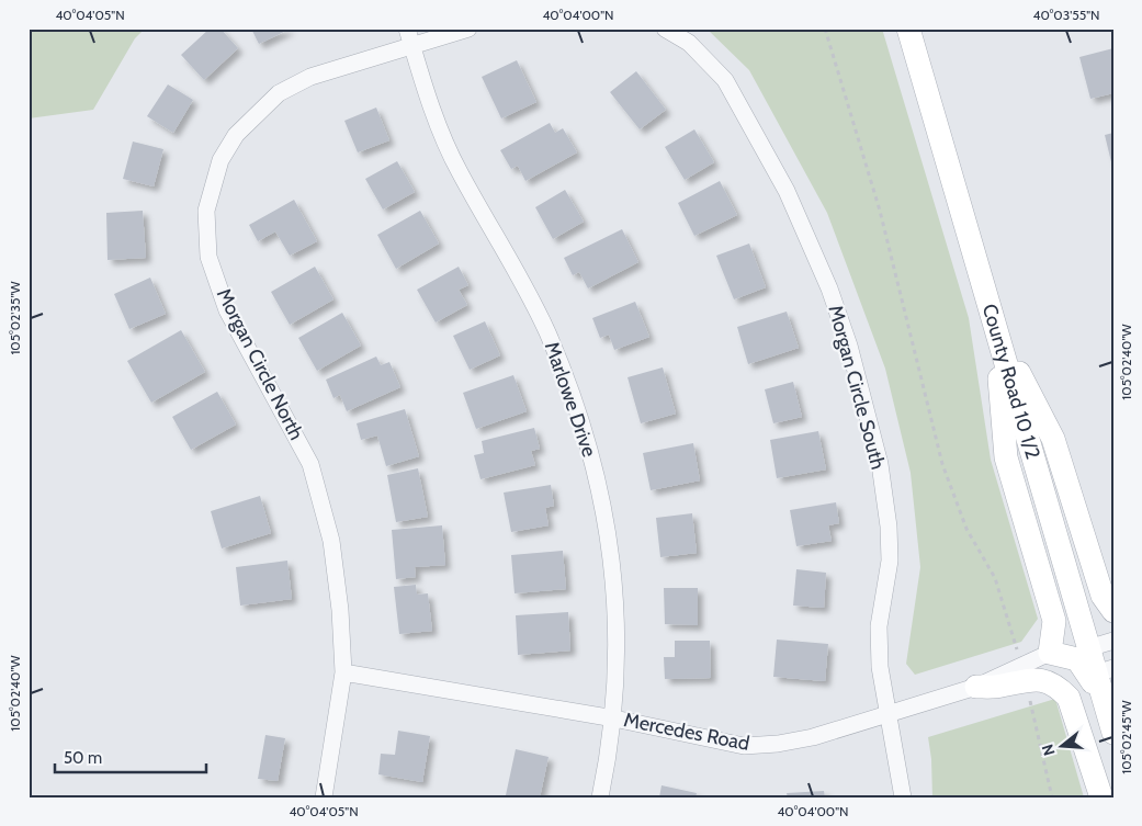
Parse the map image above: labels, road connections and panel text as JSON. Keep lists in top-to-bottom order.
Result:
{
  "streets": {
    "street": [
      "Morgan Circle North",
      "County Road 10 1/2",
      "Morgan Circle South",
      "Marlowe Drive",
      "Mercedes Road"
    ]
  },
  "crossings": [
    ["Morgan Circle North", "Marlowe Drive"],
    ["Morgan Circle North", "Mercedes Road"],
    ["Morgan Circle South", "Mercedes Road"],
    ["Marlowe Drive", "Mercedes Road"]
  ],
  "scale_bar": "50 m",
  "north": "left",
  "coordinates": [
    "40°04'05\"N",
    "40°04'00\"N",
    "40°03'55\"N",
    "105°02'35\"W",
    "105°02'40\"W",
    "105°02'45\"W"
  ]
}
